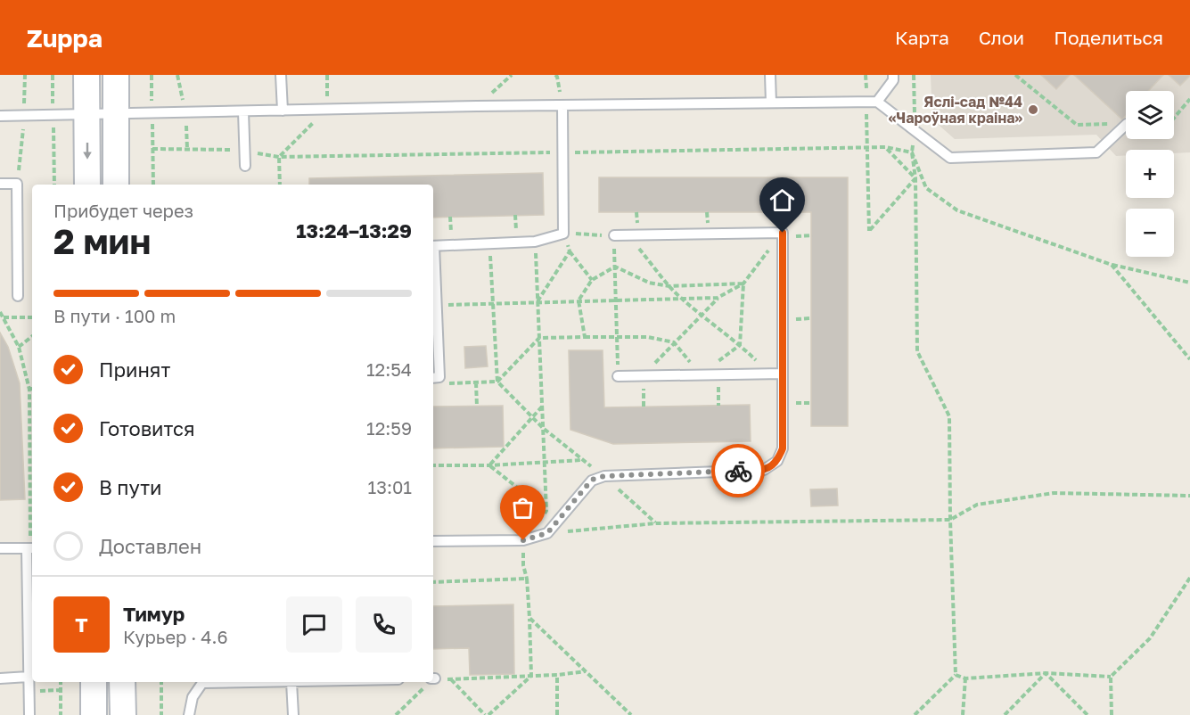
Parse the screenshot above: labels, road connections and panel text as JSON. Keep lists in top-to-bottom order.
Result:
{
  "places": ["Яслі-сад №44 «Чароўная краіна»"],
  "page": {
    "header": "Zuppa",
    "nav": ["Карта", "Слои", "Поделиться"],
    "map_buttons": ["+", "−"],
    "heading": ["2 мин", "Прибудет через", "13:24–13:29"],
    "panel": ["Тимур", "Курьер · 4.6"],
    "bar": "В пути · 100 m",
    "list": [
      ["Принят", "12:54"],
      ["Готовится", "12:59"],
      ["В пути", "13:01"],
      "Доставлен"
    ],
    "round": "Т"
  }
}
